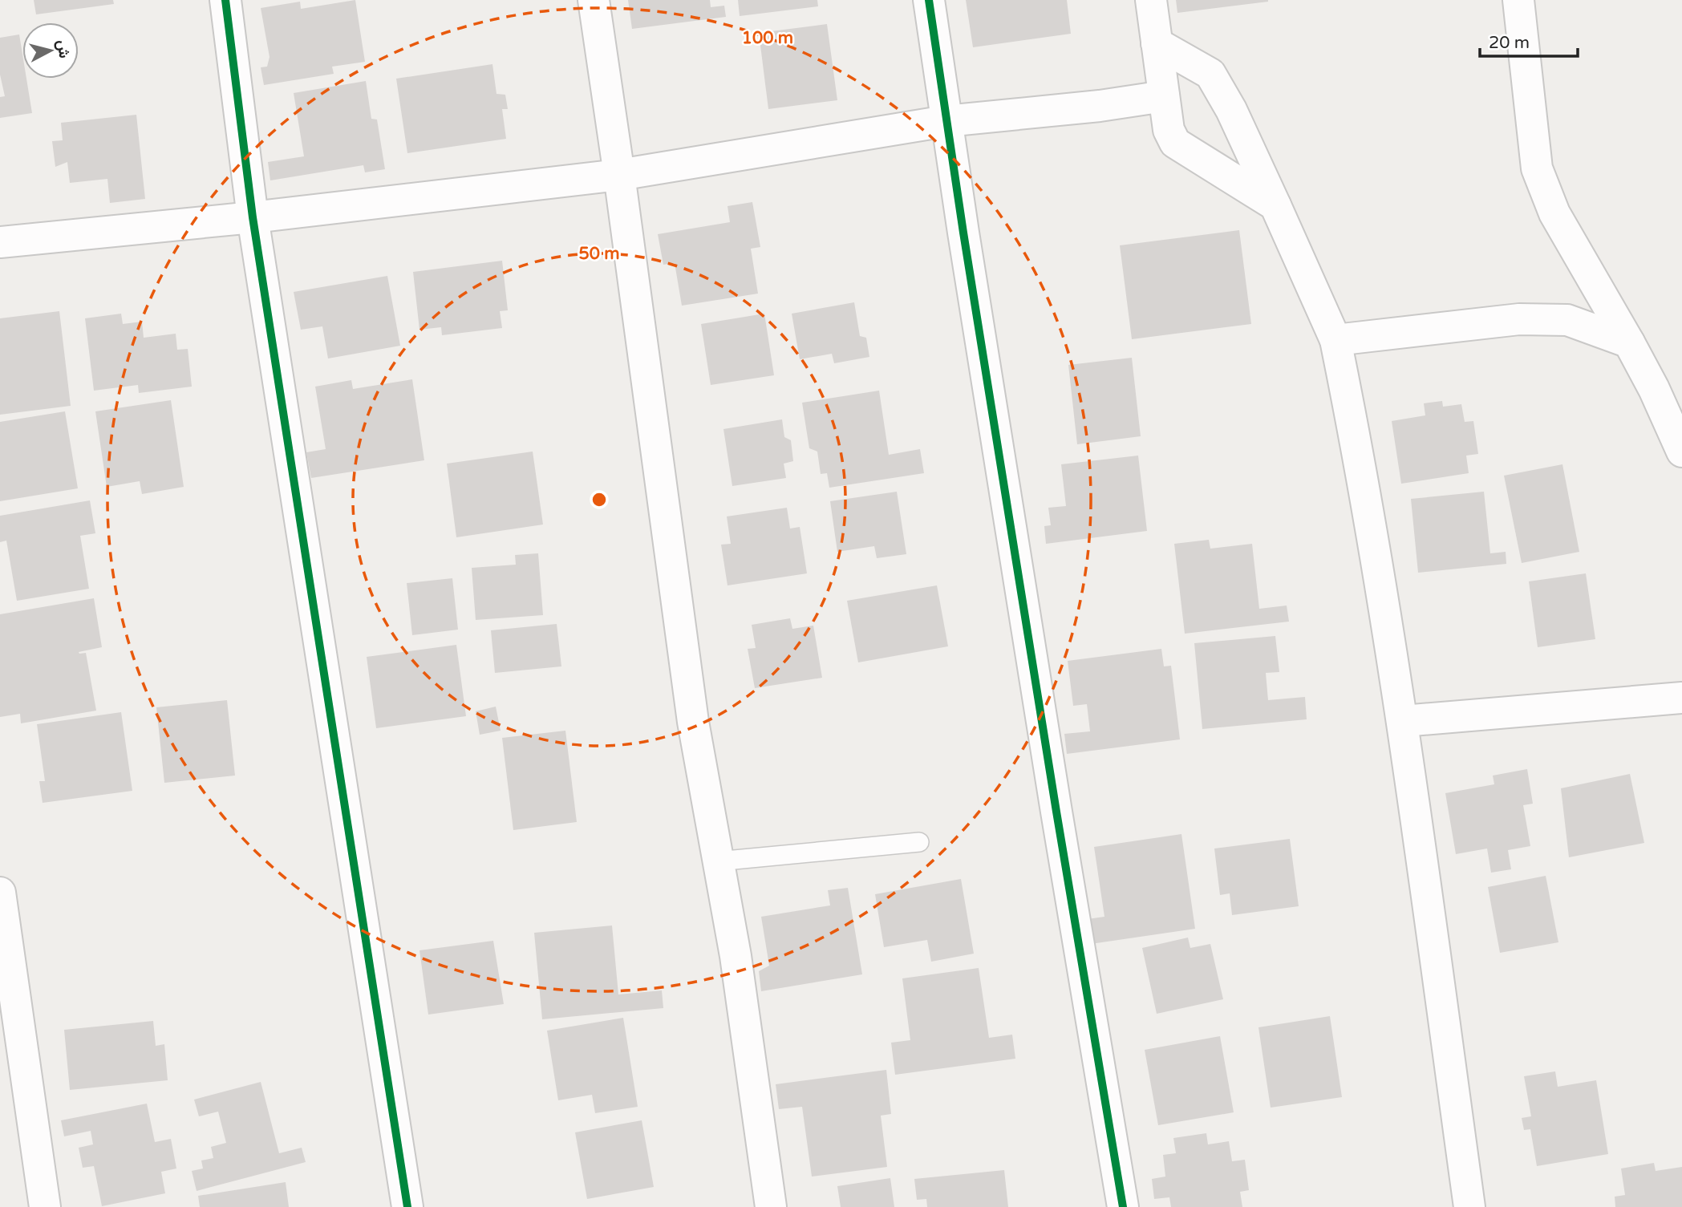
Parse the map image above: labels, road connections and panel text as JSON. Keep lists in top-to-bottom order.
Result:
{
  "scale_bar": "20 m",
  "north": "right",
  "rings": ["100 m", "50 m"]
}
